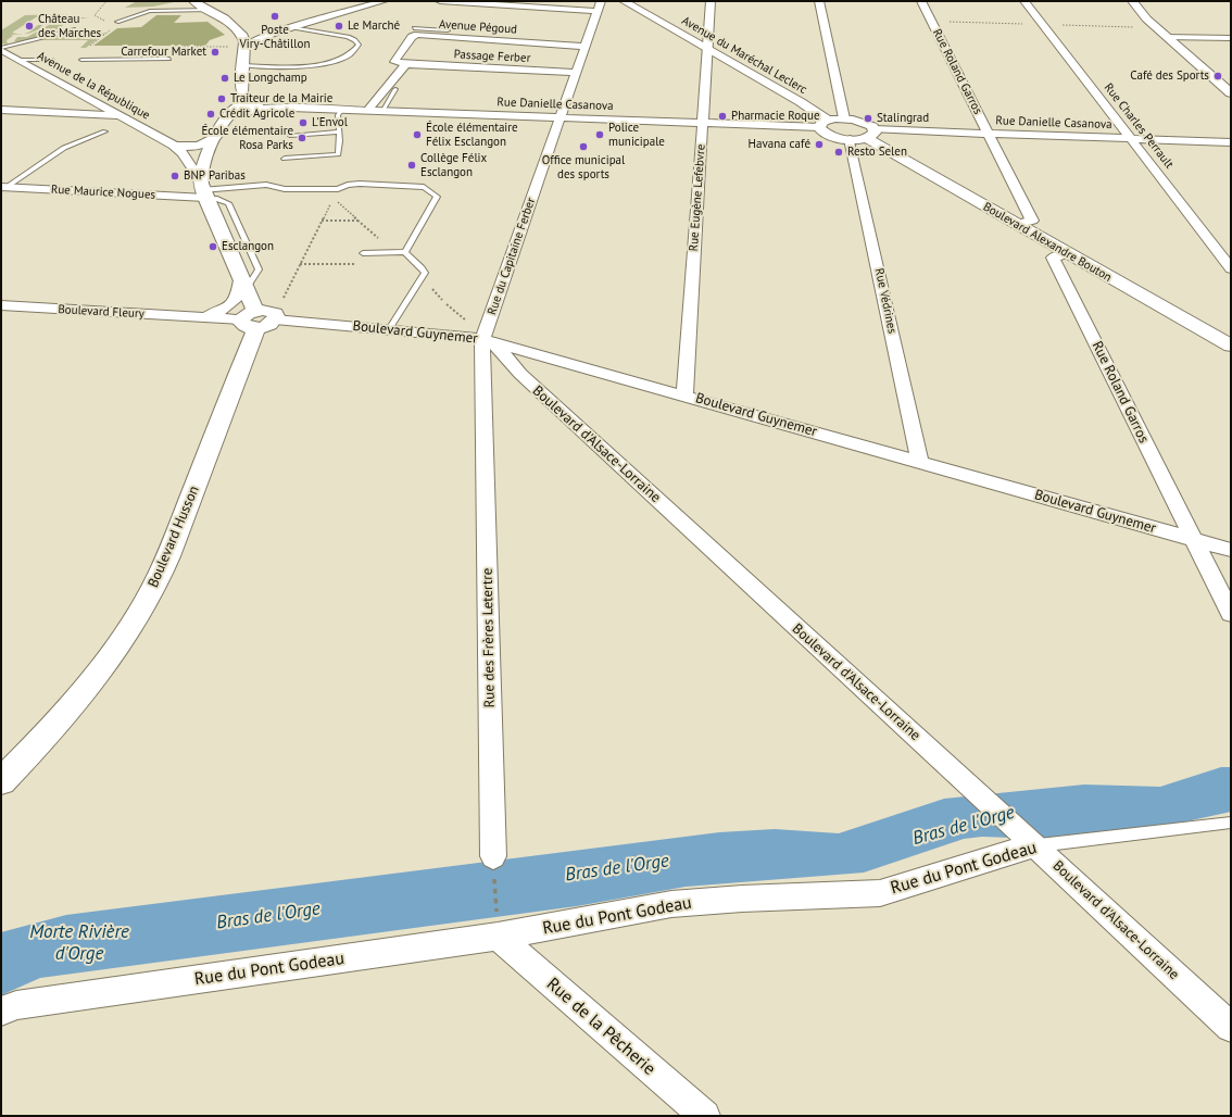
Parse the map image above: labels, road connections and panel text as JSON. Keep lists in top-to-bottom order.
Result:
{
  "streets": {
    "street": [
      "Avenue Pégoud",
      "Avenue du Maréchal Leclerc",
      "Passage Ferber",
      "Rue Roland Garros",
      "Avenue de la République",
      "Rue Danielle Casanova",
      "Rue Charles Perrault",
      "Rue Maurice Nogues",
      "Rue Eugène Lefebvre",
      "Boulevard Alexandre Bouton",
      "Rue du Capitaine Ferber",
      "Rue Védrines",
      "Boulevard Fleury",
      "Boulevard Guynemer",
      "Boulevard d'Alsace-Lorraine",
      "Boulevard Husson",
      "Rue des Frères Letertre",
      "Rue du Pont Godeau",
      "Rue de la Pêcherie"
    ]
  },
  "crossings": [
    ["Avenue Pégoud", "Passage Ferber"],
    ["Avenue Pégoud", "Rue du Capitaine Ferber"],
    ["Avenue du Maréchal Leclerc", "Rue Danielle Casanova"],
    ["Avenue du Maréchal Leclerc", "Rue Eugène Lefebvre"],
    ["Avenue du Maréchal Leclerc", "Boulevard Alexandre Bouton"],
    ["Avenue du Maréchal Leclerc", "Rue Védrines"],
    ["Passage Ferber", "Rue du Capitaine Ferber"],
    ["Rue Roland Garros", "Rue Danielle Casanova"],
    ["Rue Roland Garros", "Boulevard Alexandre Bouton"],
    ["Rue Roland Garros", "Boulevard Guynemer"],
    ["Rue Danielle Casanova", "Rue Charles Perrault"],
    ["Rue Danielle Casanova", "Rue Eugène Lefebvre"],
    ["Rue Danielle Casanova", "Boulevard Alexandre Bouton"],
    ["Rue Danielle Casanova", "Rue du Capitaine Ferber"],
    ["Rue Danielle Casanova", "Rue Védrines"],
    ["Rue Eugène Lefebvre", "Boulevard Guynemer"],
    ["Boulevard Alexandre Bouton", "Rue Védrines"],
    ["Rue du Capitaine Ferber", "Boulevard Guynemer"],
    ["Rue du Capitaine Ferber", "Boulevard d'Alsace-Lorraine"],
    ["Rue du Capitaine Ferber", "Rue des Frères Letertre"],
    ["Rue Védrines", "Boulevard Guynemer"],
    ["Boulevard Fleury", "Boulevard Guynemer"],
    ["Boulevard Fleury", "Boulevard Husson"],
    ["Boulevard Guynemer", "Boulevard d'Alsace-Lorraine"],
    ["Boulevard Guynemer", "Boulevard Husson"],
    ["Boulevard Guynemer", "Rue des Frères Letertre"],
    ["Boulevard d'Alsace-Lorraine", "Rue des Frères Letertre"],
    ["Boulevard d'Alsace-Lorraine", "Rue du Pont Godeau"],
    ["Rue du Pont Godeau", "Rue de la Pêcherie"]
  ],
  "water": ["Bras de l'Orge", "Morte Rivière d'Orge"],
  "places": [
    "Poste Viry-Châtillon",
    "Château des Marches",
    "Le Marché",
    "Carrefour Market",
    "Café des Sports",
    "Le Longchamp",
    "Traiteur de la Mairie",
    "Crédit Agricole",
    "Pharmacie Roque",
    "Stalingrad",
    "L'Envol",
    "École élémentaire Félix Esclangon",
    "Police municipale",
    "École élémentaire Rosa Parks",
    "Havana café",
    "Office municipal des sports",
    "Resto Selen",
    "Collège Félix Esclangon",
    "BNP Paribas",
    "Esclangon"
  ]
}
